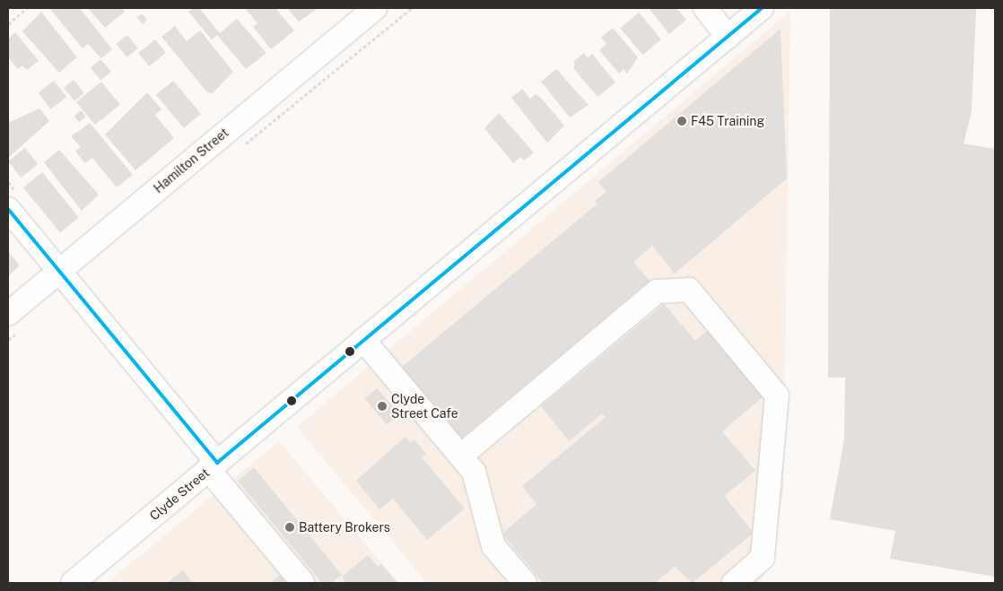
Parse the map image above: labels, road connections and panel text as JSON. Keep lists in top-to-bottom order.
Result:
{
  "streets": {
    "street": ["Hamilton Street", "Clyde Street"]
  },
  "places": ["F45 Training", "Clyde Street Cafe", "Battery Brokers"]
}
